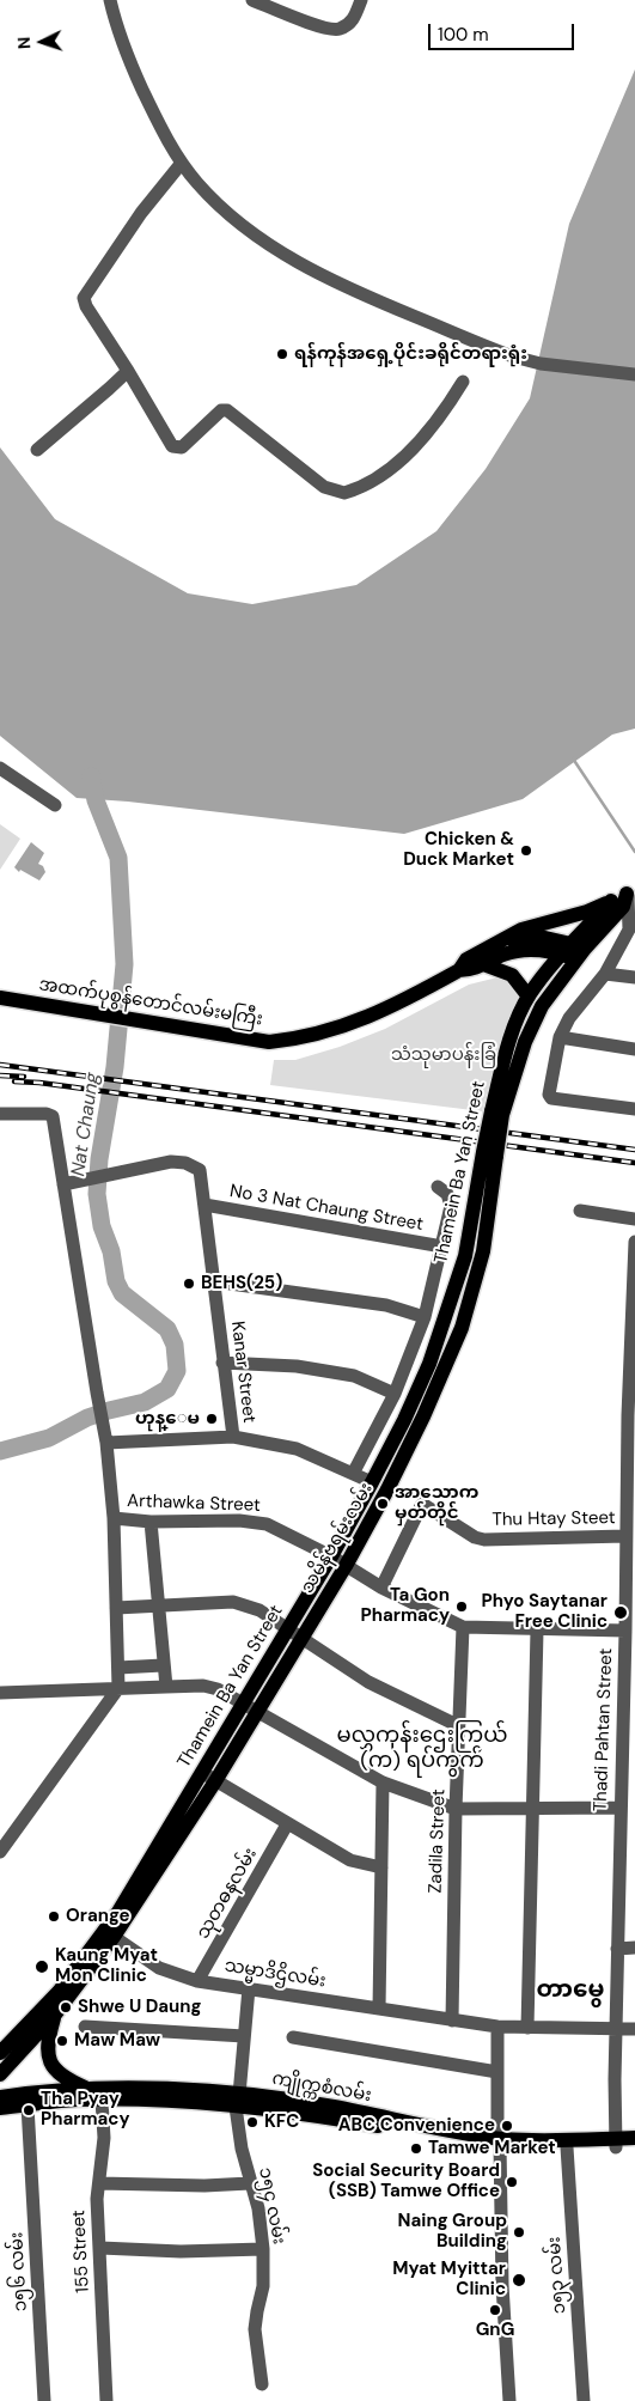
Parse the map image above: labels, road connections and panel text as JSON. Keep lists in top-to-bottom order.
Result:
{
  "streets": {
    "main road": [
      "အထက်ပုစွန်တောင်လမ်းမကြီး",
      "Thamein Ba Yan Street",
      "သမိန်ဗရမ်းလမ်း",
      "ကျိုက္ကစံလမ်း"
    ],
    "street": [
      "No 3 Nat Chaung Street",
      "Kanar Street",
      "Arthawka Street",
      "Thu Htay Steet",
      "Thadi Pahtan Street",
      "Zadila Street",
      "သုတဓနလမ်း",
      "သမ္မာဒိဌိလမ်း",
      "၁၅၄ လမ်း",
      "155 Street",
      "၁၅၆ လမ်း",
      "၁၅၃ လမ်း"
    ]
  },
  "crossings": [
    ["အထက်ပုစွန်တောင်လမ်းမကြီး", "သမိန်ဗရမ်းလမ်း"],
    ["Thamein Ba Yan Street", "Arthawka Street"],
    ["Thamein Ba Yan Street", "သမိန်ဗရမ်းလမ်း"],
    ["Thamein Ba Yan Street", "သမ္မာဒိဌိလမ်း"],
    ["No 3 Nat Chaung Street", "Kanar Street"],
    ["Arthawka Street", "Thu Htay Steet"],
    ["Arthawka Street", "သမိန်ဗရမ်းလမ်း"],
    ["Arthawka Street", "Zadila Street"],
    ["Thu Htay Steet", "Thadi Pahtan Street"],
    ["သမိန်ဗရမ်းလမ်း", "သမ္မာဒိဌိလမ်း"],
    ["Thadi Pahtan Street", "သမ္မာဒိဌိလမ်း"],
    ["Thadi Pahtan Street", "ကျိုက္ကစံလမ်း"],
    ["Zadila Street", "သမ္မာဒိဌိလမ်း"],
    ["သုတဓနလမ်း", "သမ္မာဒိဌိလမ်း"],
    ["သမ္မာဒိဌိလမ်း", "၁၅၄ လမ်း"],
    ["ကျိုက္ကစံလမ်း", "၁၅၄ လမ်း"],
    ["ကျိုက္ကစံလမ်း", "155 Street"],
    ["ကျိုက္ကစံလမ်း", "၁၅၆ လမ်း"],
    ["ကျိုက္ကစံလမ်း", "၁၅၃ လမ်း"]
  ],
  "districts": ["မလွှကုန်းဌေးကြွယ် (က) ရပ်ကွက်", "တာမွေ"],
  "water": ["Nat Chaung"],
  "parks": ["သံသုမာပန်းခြံ"],
  "places": [
    "ရန်ကုန်အရှေ့ပိုင်းခရိုင်တရားရုံး",
    "Chicken & Duck Market",
    "BEHS(25)",
    "ဟုန္ေမ",
    "အာသောက မှတ်တိုင်",
    "Ta Gon Pharmacy",
    "Phyo Saytanar Free Clinic",
    "Orange",
    "Kaung Myat Mon Clinic",
    "Shwe U Daung",
    "Maw Maw",
    "Tha Pyay Pharmacy",
    "KFC",
    "ABC Convenience",
    "Tamwe Market",
    "Social Security Board (SSB) Tamwe Office",
    "Naing Group Building",
    "Myat Myittar Clinic",
    "GnG"
  ],
  "scale_bar": "100 m",
  "north": "left"
}
